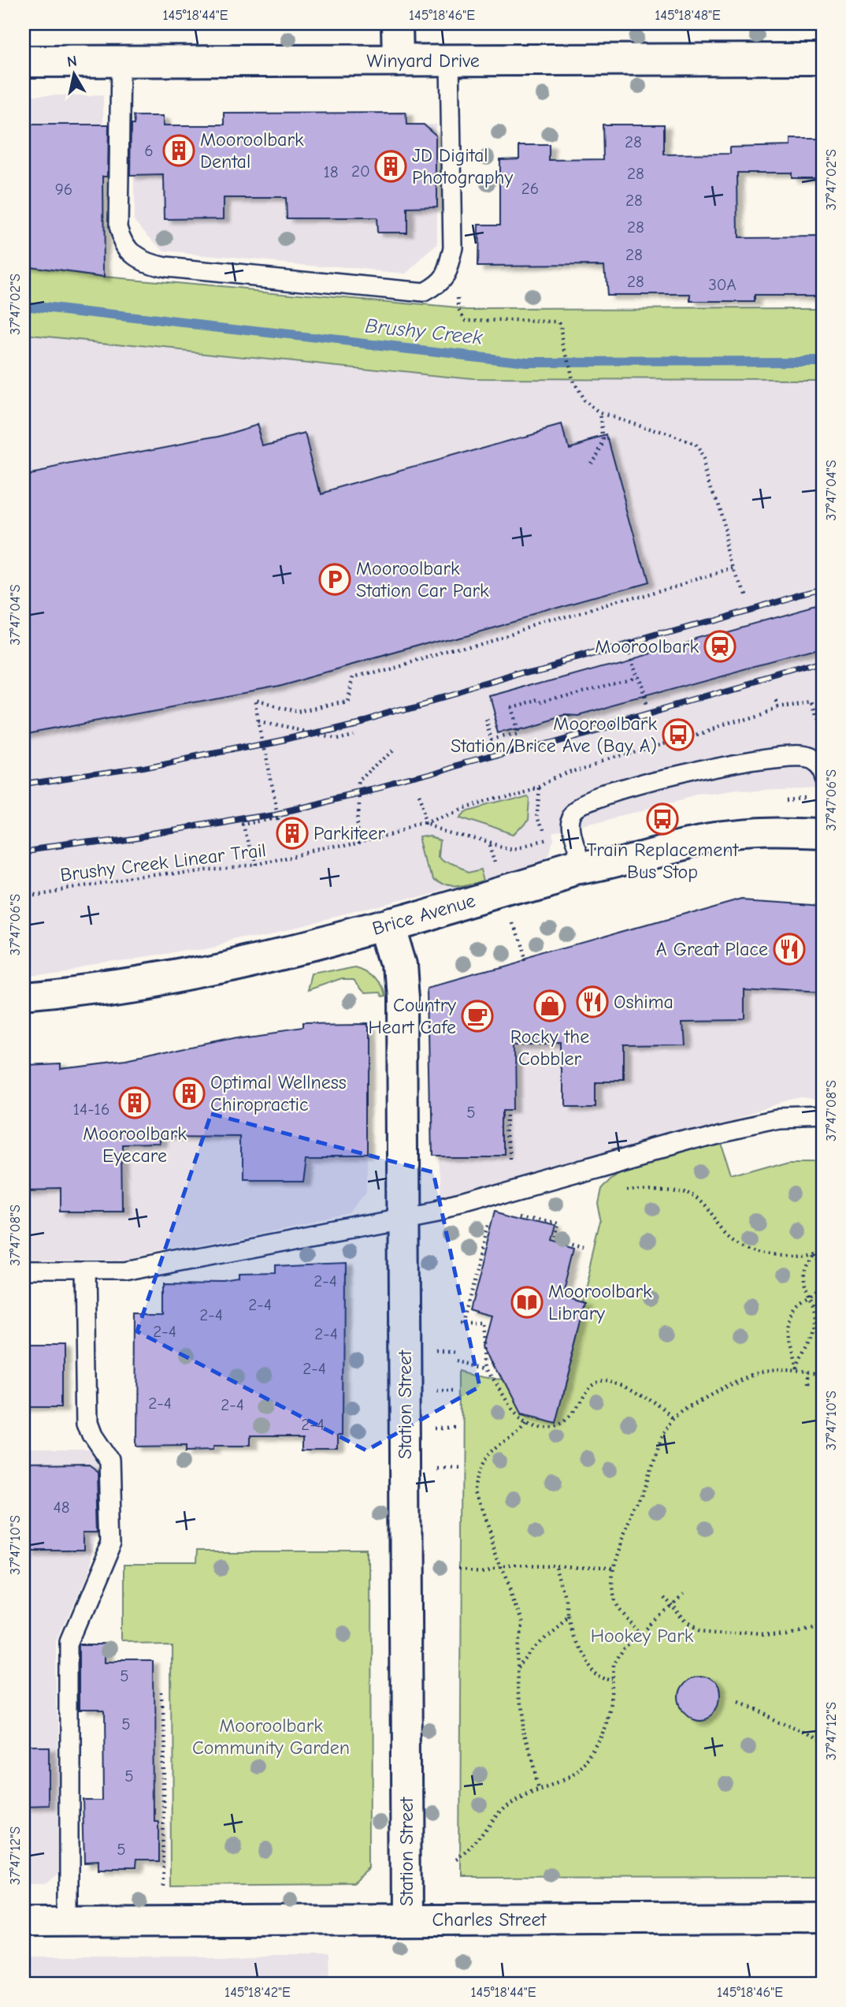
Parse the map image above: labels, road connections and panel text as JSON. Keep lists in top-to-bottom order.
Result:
{
  "streets": {
    "street": [
      "Winyard Drive",
      "Brice Avenue",
      "Station Street",
      "Charles Street"
    ],
    "path": ["Brushy Creek Linear Trail"]
  },
  "crossings": [
    ["Brice Avenue", "Station Street"],
    ["Station Street", "Charles Street"]
  ],
  "water": ["Brushy Creek"],
  "parks": ["Hookey Park", "Mooroolbark Community Garden"],
  "places": {
    "building": [
      "Mooroolbark Dental",
      "JD Digital Photography",
      "Parkiteer",
      "Optimal Wellness Chiropractic",
      "Mooroolbark Eyecare"
    ],
    "parking": ["Mooroolbark Station Car Park"],
    "station": ["Mooroolbark"],
    "bus stop": ["Mooroolbark Station/Brice Ave (Bay A)", "Train Replacement Bus Stop"],
    "restaurant": ["A Great Place", "Oshima"],
    "shop": ["Rocky the Cobbler"],
    "cafe": ["Country Heart Cafe"],
    "library": ["Mooroolbark Library"]
  },
  "house_numbers": [
    "28",
    "6",
    "20",
    "18",
    "28",
    "26",
    "96",
    "28",
    "28",
    "28",
    "28",
    "30A",
    "14-16",
    "5",
    "2-4",
    "2-4",
    "2-4",
    "2-4",
    "2-4",
    "2-4",
    "2-4",
    "2-4",
    "2-4",
    "48",
    "5",
    "5",
    "5",
    "5"
  ],
  "north": "top",
  "coordinates": [
    "145°18'44\"E",
    "145°18'46\"E",
    "145°18'48\"E",
    "37°47'02\"S",
    "37°47'04\"S",
    "37°47'06\"S",
    "37°47'08\"S",
    "37°47'10\"S",
    "37°47'12\"S",
    "145°18'42\"E"
  ]
}
